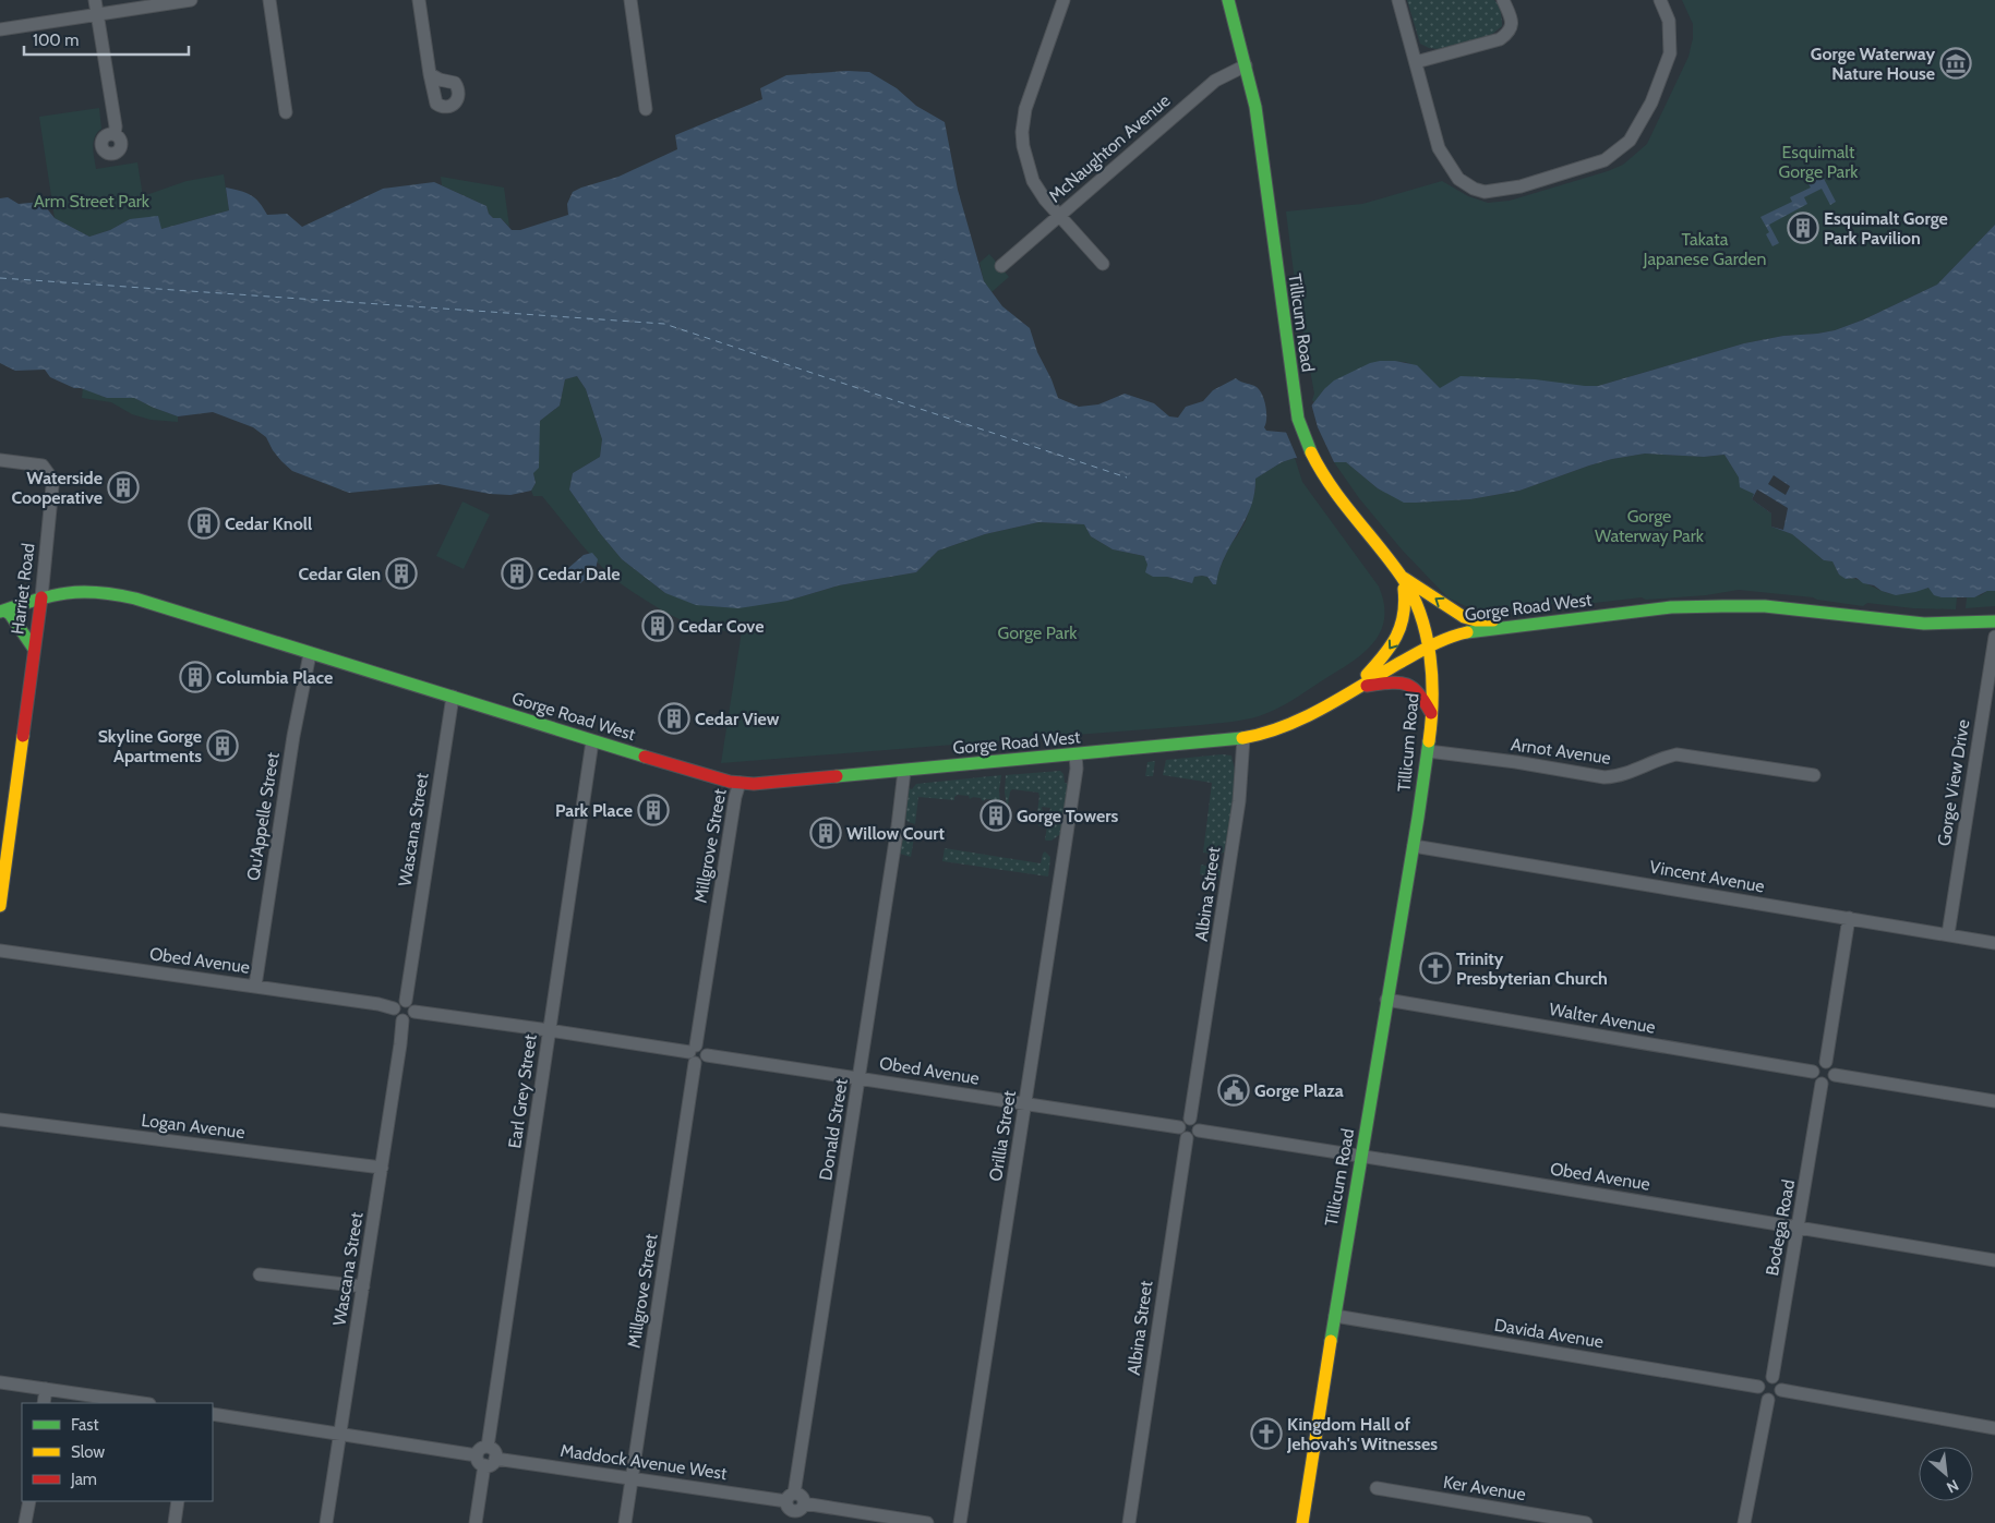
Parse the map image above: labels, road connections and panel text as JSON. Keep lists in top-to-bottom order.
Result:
{
  "streets": {
    "main road": ["Tillicum Road", "Harriet Road", "Gorge Road West"],
    "street": [
      "McNaughton Avenue",
      "Arnot Avenue",
      "Gorge View Drive",
      "Qu'Appelle Street",
      "Wascana Street",
      "Millgrove Street",
      "Vincent Avenue",
      "Albina Street",
      "Obed Avenue",
      "Walter Avenue",
      "Earl Grey Street",
      "Logan Avenue",
      "Donald Street",
      "Orillia Street",
      "Bodega Road",
      "Davida Avenue",
      "Maddock Avenue West",
      "Ker Avenue"
    ]
  },
  "crossings": [
    ["McNaughton Avenue", "Tillicum Road"],
    ["Tillicum Road", "Gorge Road West"],
    ["Tillicum Road", "Arnot Avenue"],
    ["Tillicum Road", "Vincent Avenue"],
    ["Tillicum Road", "Obed Avenue"],
    ["Tillicum Road", "Walter Avenue"],
    ["Tillicum Road", "Davida Avenue"],
    ["Harriet Road", "Gorge Road West"],
    ["Gorge Road West", "Qu'Appelle Street"],
    ["Gorge Road West", "Wascana Street"],
    ["Gorge Road West", "Millgrove Street"],
    ["Gorge Road West", "Albina Street"],
    ["Gorge Road West", "Earl Grey Street"],
    ["Gorge Road West", "Donald Street"],
    ["Gorge Road West", "Orillia Street"],
    ["Gorge View Drive", "Vincent Avenue"],
    ["Qu'Appelle Street", "Obed Avenue"],
    ["Wascana Street", "Obed Avenue"],
    ["Wascana Street", "Logan Avenue"],
    ["Millgrove Street", "Obed Avenue"],
    ["Millgrove Street", "Maddock Avenue West"],
    ["Albina Street", "Obed Avenue"],
    ["Obed Avenue", "Donald Street"],
    ["Obed Avenue", "Orillia Street"],
    ["Obed Avenue", "Bodega Road"],
    ["Walter Avenue", "Bodega Road"],
    ["Earl Grey Street", "Maddock Avenue West"],
    ["Donald Street", "Maddock Avenue West"],
    ["Bodega Road", "Davida Avenue"]
  ],
  "parks": [
    "Esquimalt Gorge Park",
    "Arm Street Park",
    "Takata Japanese Garden",
    "Gorge Waterway Park",
    "Gorge Park"
  ],
  "places": {
    "museum": ["Gorge Waterway Nature House"],
    "building": [
      "Esquimalt Gorge Park Pavilion",
      "Waterside Cooperative",
      "Cedar Knoll",
      "Cedar Glen",
      "Cedar Dale",
      "Cedar Cove",
      "Columbia Place",
      "Cedar View",
      "Skyline Gorge Apartments",
      "Park Place",
      "Gorge Towers",
      "Willow Court"
    ],
    "church": ["Trinity Presbyterian Church", "Kingdom Hall of Jehovah's Witnesses"],
    "public building": ["Gorge Plaza"]
  },
  "legend": ["Fast", "Slow", "Jam"],
  "scale_bar": "100 m",
  "north": "bottom right"
}
